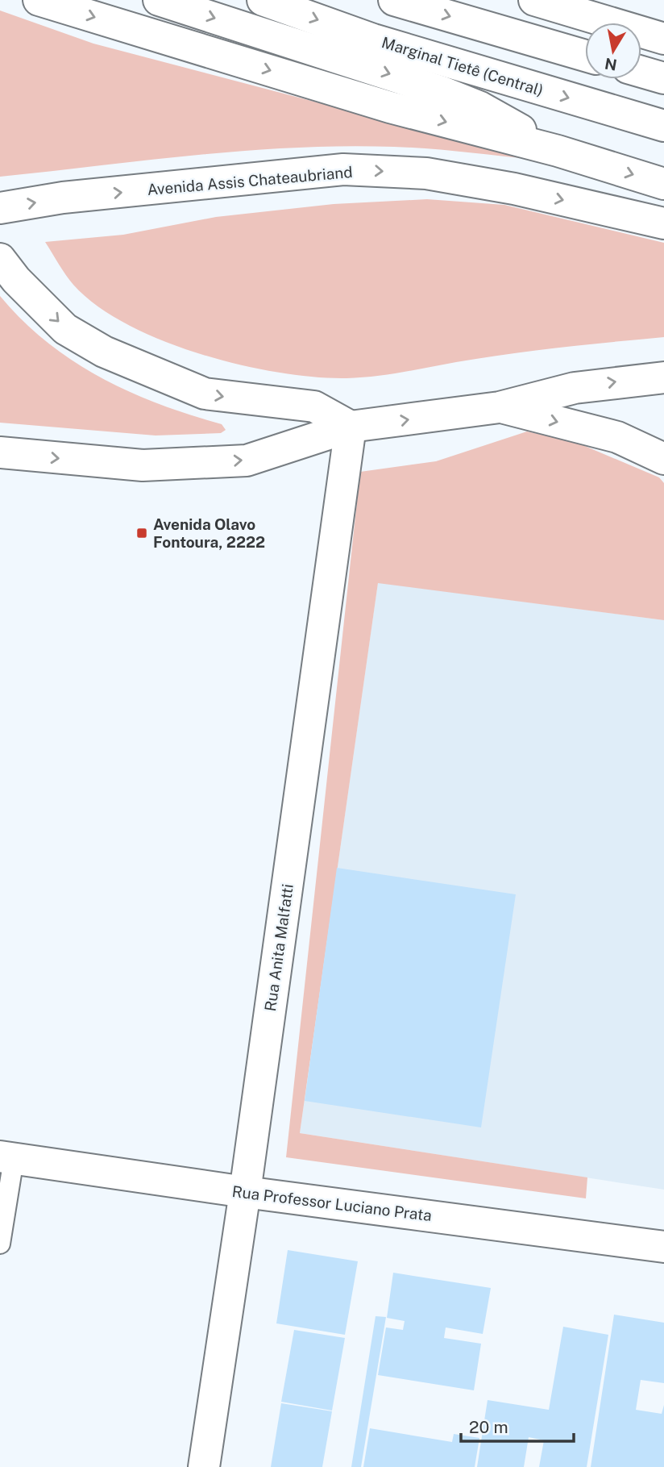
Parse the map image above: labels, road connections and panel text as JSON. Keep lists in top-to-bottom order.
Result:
{
  "streets": {
    "main road": [
      "Marginal Tietê (Central)",
      "Avenida Assis Chateaubriand",
      "Rua Anita Malfatti",
      "Rua Professor Luciano Prata"
    ]
  },
  "crossings": [
    ["Rua Anita Malfatti", "Rua Professor Luciano Prata"]
  ],
  "places": {
    "transit": ["Avenida Olavo Fontoura, 2222"]
  },
  "scale_bar": "20 m",
  "north": "bottom"
}
